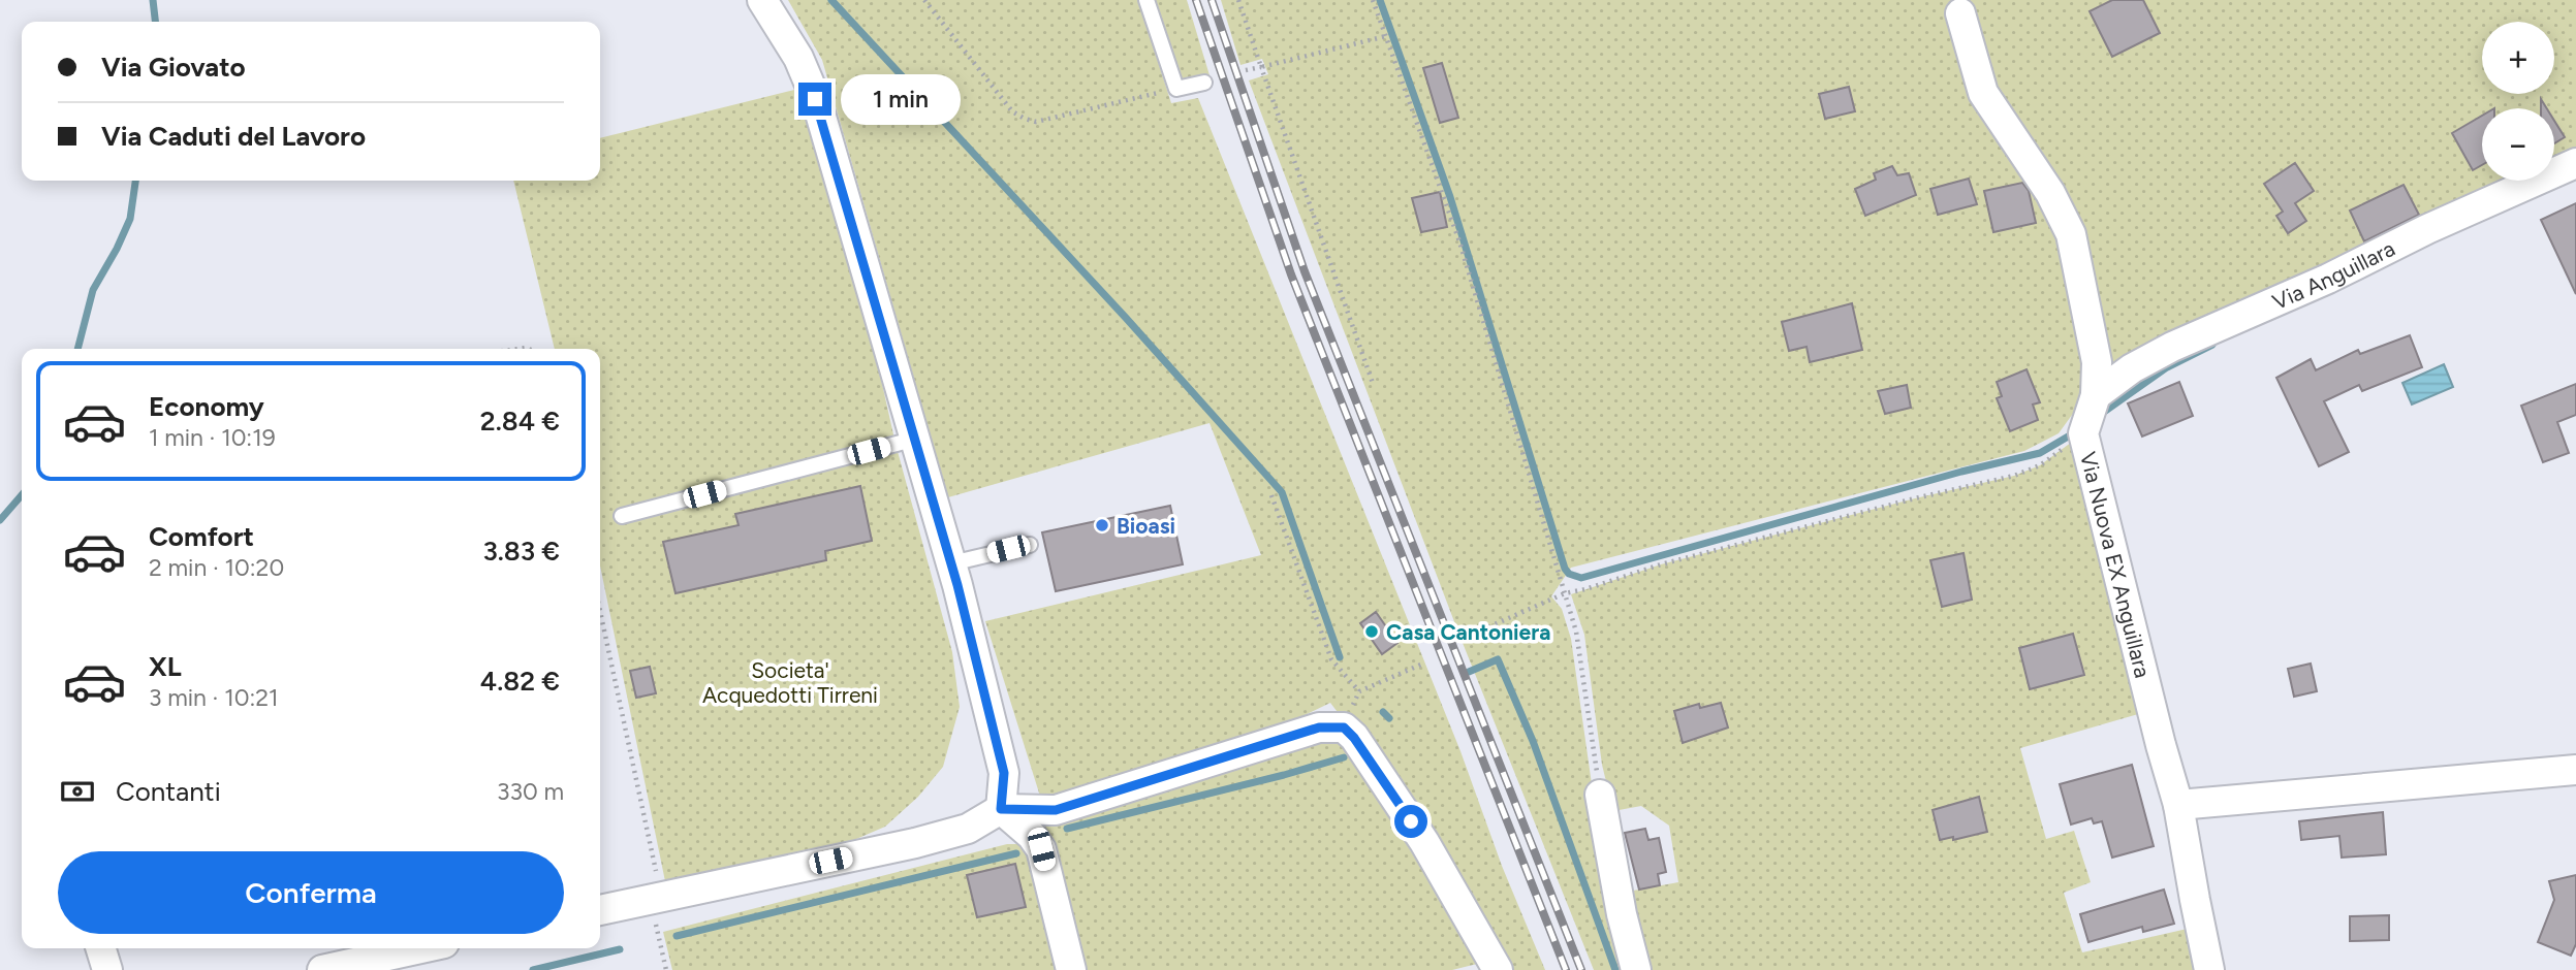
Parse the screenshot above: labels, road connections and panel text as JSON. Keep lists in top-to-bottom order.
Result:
{
  "streets": {
    "street": ["Via Anguillara", "Via Nuova EX Anguillara"]
  },
  "crossings": [
    ["Via Anguillara", "Via Nuova EX Anguillara"]
  ],
  "parks": ["Societa' Acquedotti Tirreni"],
  "places": ["Bioasi", "Casa Cantoniera"],
  "page": {
    "map_buttons": ["+", "−"],
    "banner": ["Via Giovato", "Via Caduti del Lavoro"],
    "bubble": "1 min",
    "list": [
      {
        "name": "Economy",
        "note": "1 min · 10:19",
        "value": "2.84 €"
      },
      {
        "name": "Comfort",
        "note": "2 min · 10:20",
        "value": "3.83 €"
      },
      {
        "name": "XL",
        "note": "3 min · 10:21",
        "value": "4.82 €"
      }
    ],
    "pay": ["Contanti", "330 m"],
    "buttons": "Conferma"
  }
}
